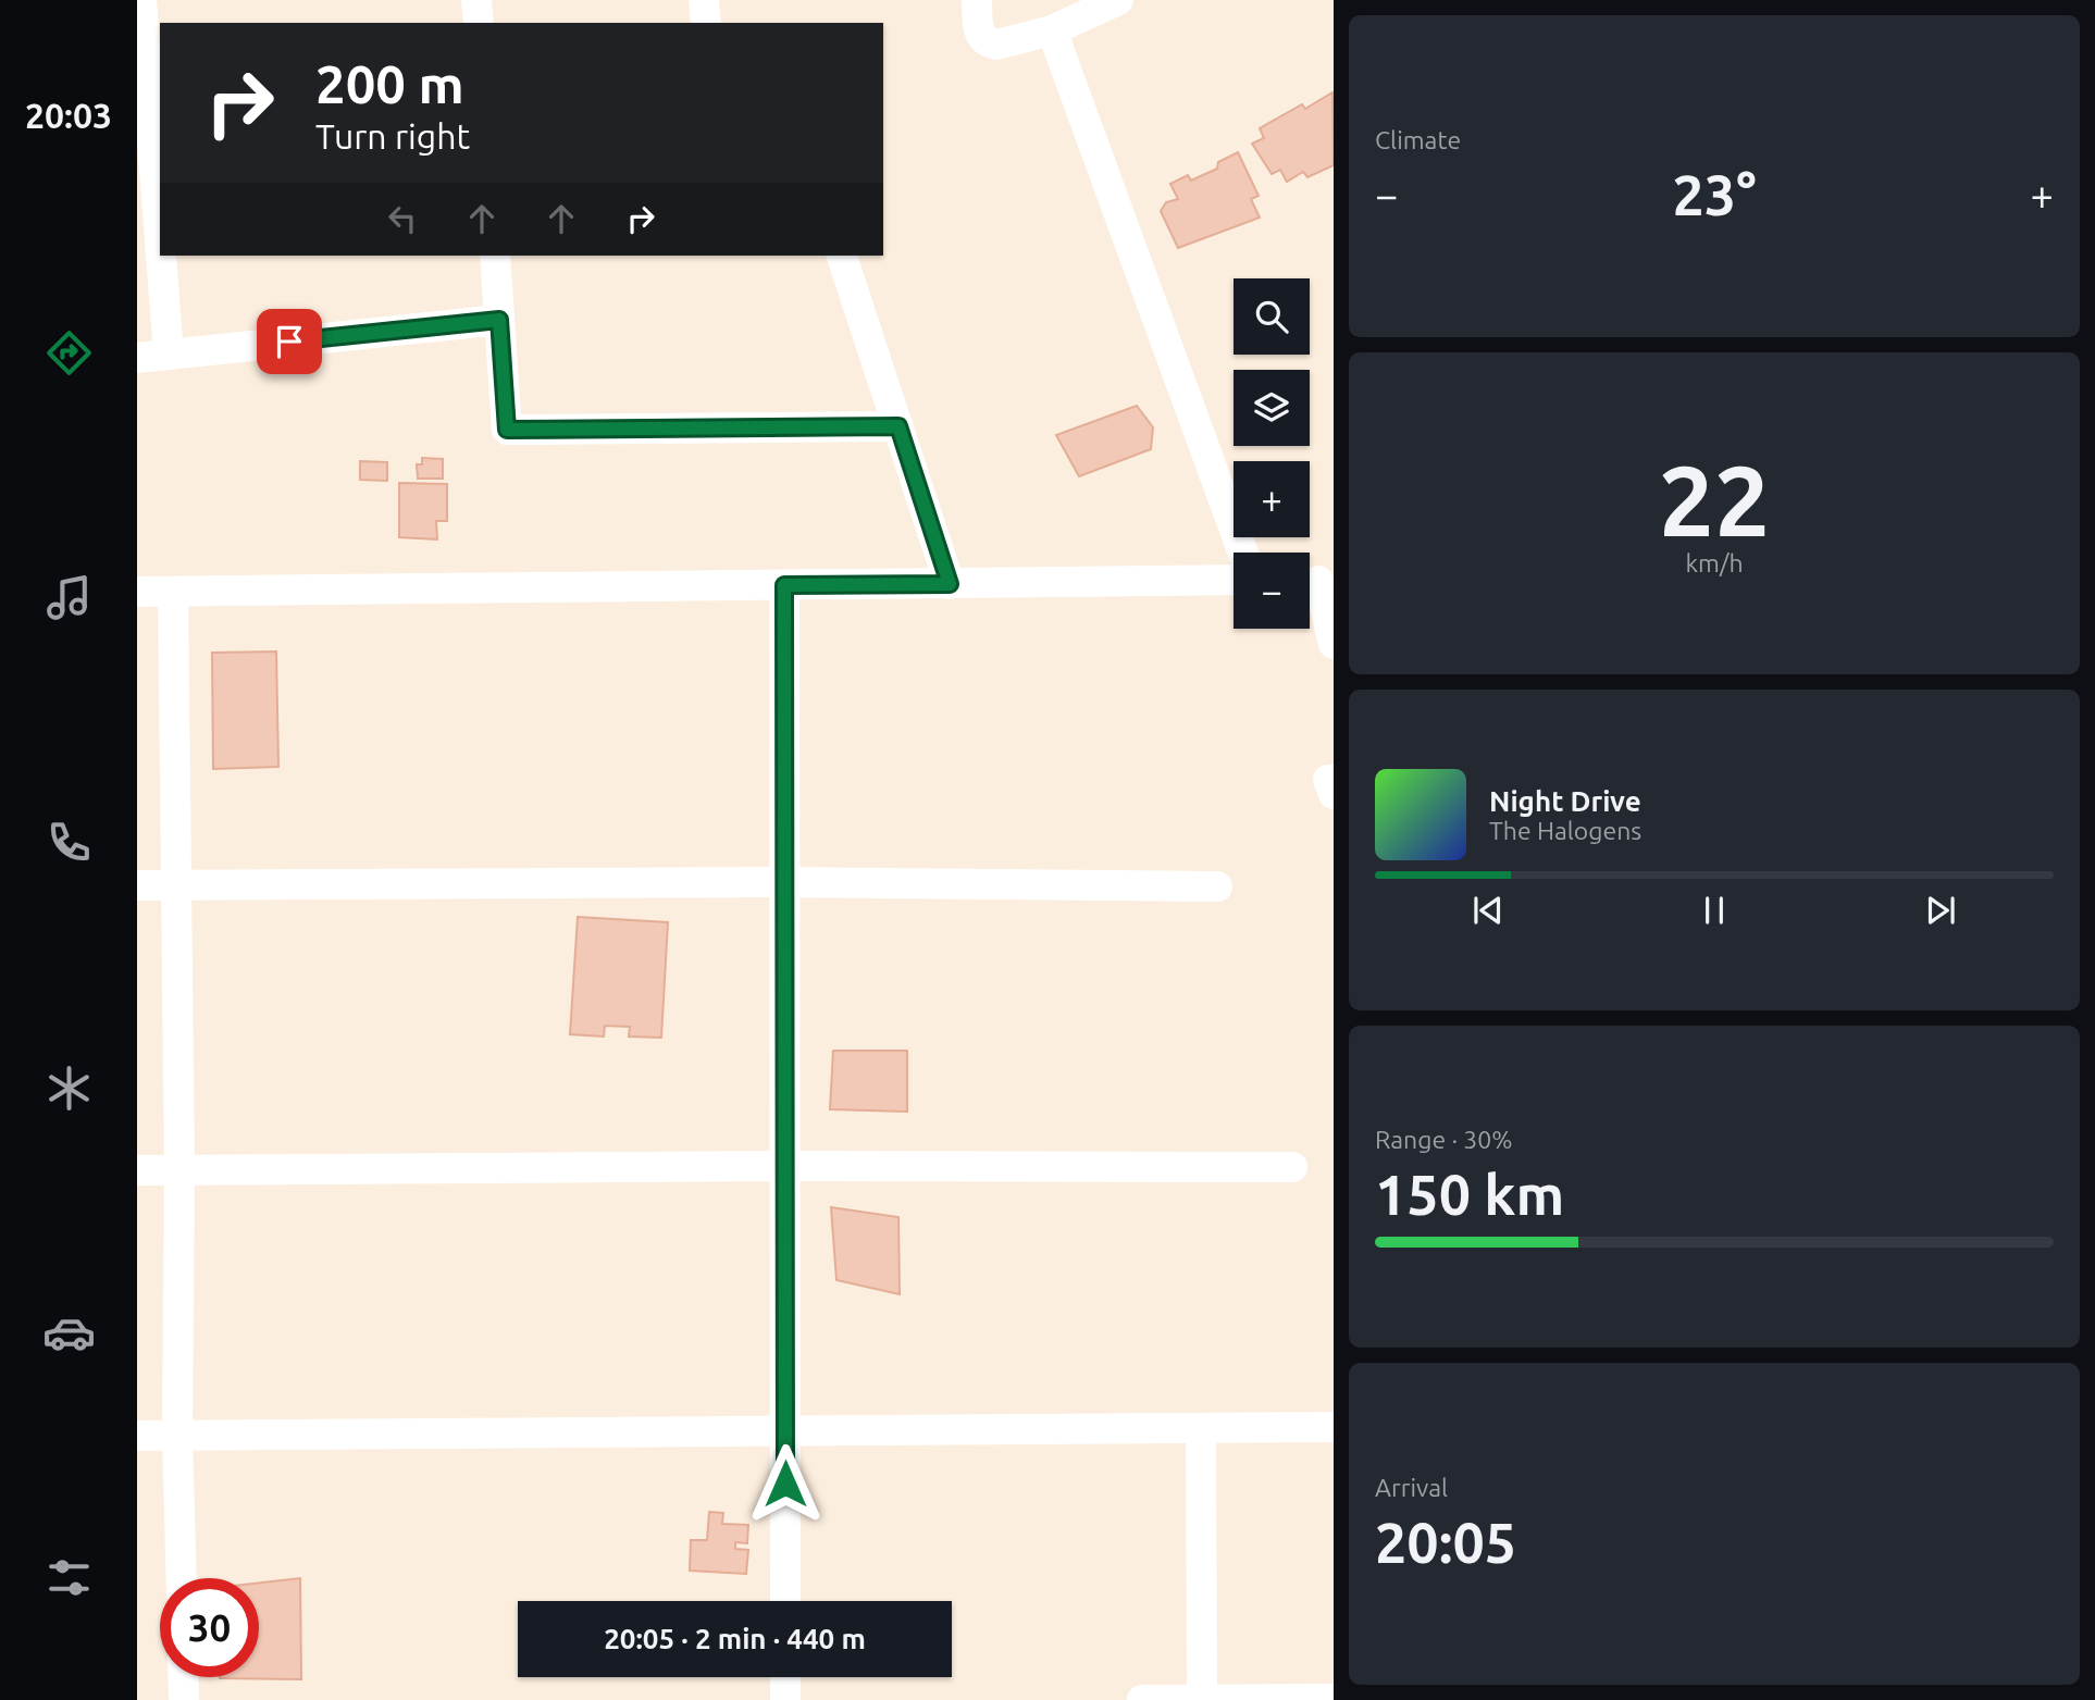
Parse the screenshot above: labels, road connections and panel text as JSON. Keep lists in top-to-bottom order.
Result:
{
  "page": {
    "tabs": "20:03",
    "tile": [
      "Climate",
      ["22", "km/h"],
      ["Range · 30%", "150 km"],
      ["Arrival", "20:05"]
    ],
    "turn": ["200 m", "Turn right"],
    "heat": ["−", "23°", "+"],
    "map_buttons": ["+", "−"],
    "song": ["Night Drive", "The Halogens"],
    "limit": "30",
    "trip": "20:05 · 2 min · 440 m"
  }
}
